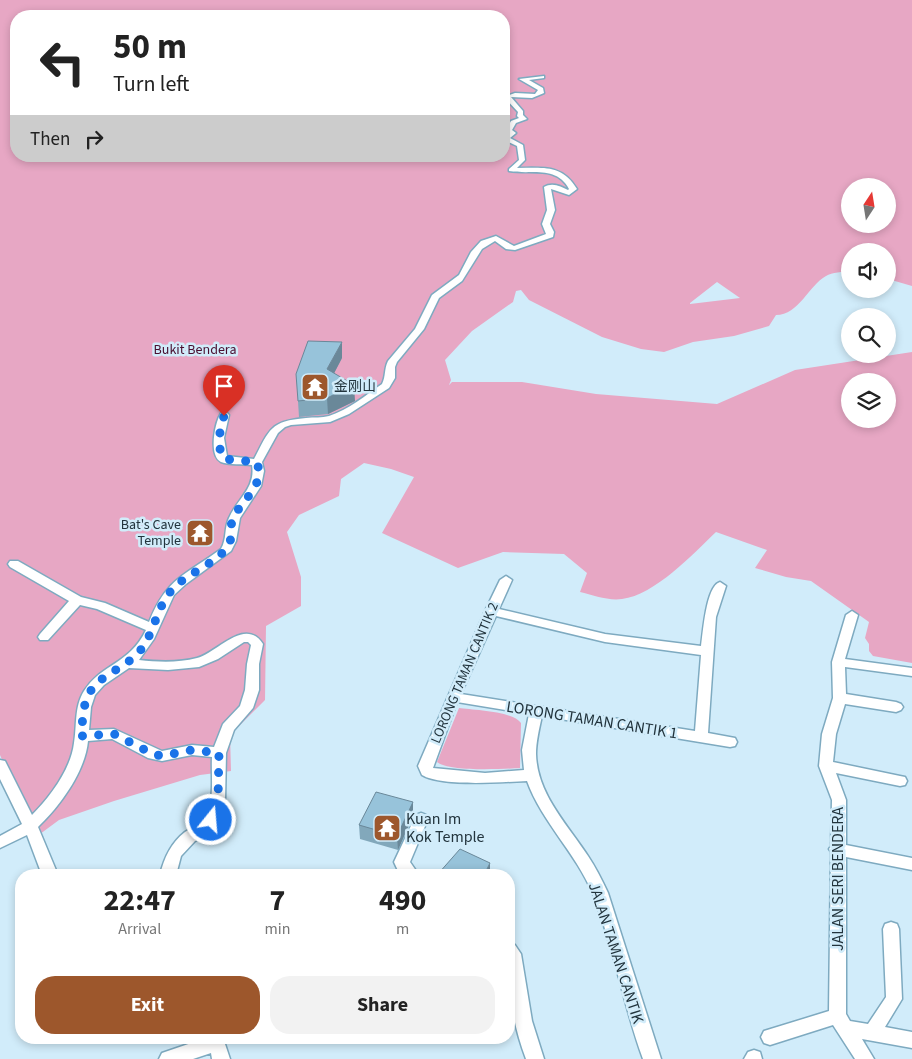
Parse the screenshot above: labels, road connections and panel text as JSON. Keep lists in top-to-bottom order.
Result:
{
  "streets": {
    "street": [
      "LORONG TAMAN CANTIK 2",
      "LORONG TAMAN CANTIK 1",
      "JALAN SERI BENDERA",
      "JALAN TAMAN CANTIK"
    ]
  },
  "crossings": [
    ["LORONG TAMAN CANTIK 2", "LORONG TAMAN CANTIK 1"],
    ["LORONG TAMAN CANTIK 2", "JALAN TAMAN CANTIK"],
    ["LORONG TAMAN CANTIK 1", "JALAN TAMAN CANTIK"]
  ],
  "parks": ["Bukit Bendera"],
  "places": {
    "temple": ["金刚山", "Bat's Cave Temple", "Kuan Im Kok Temple"]
  },
  "north": "top",
  "page": {
    "turn": ["50 m", "Turn left"],
    "then": "Then",
    "eta": [
      "22:47",
      "Arrival",
      "7",
      "min",
      "490",
      "m"
    ],
    "buttons": ["Exit", "Share"]
  }
}
